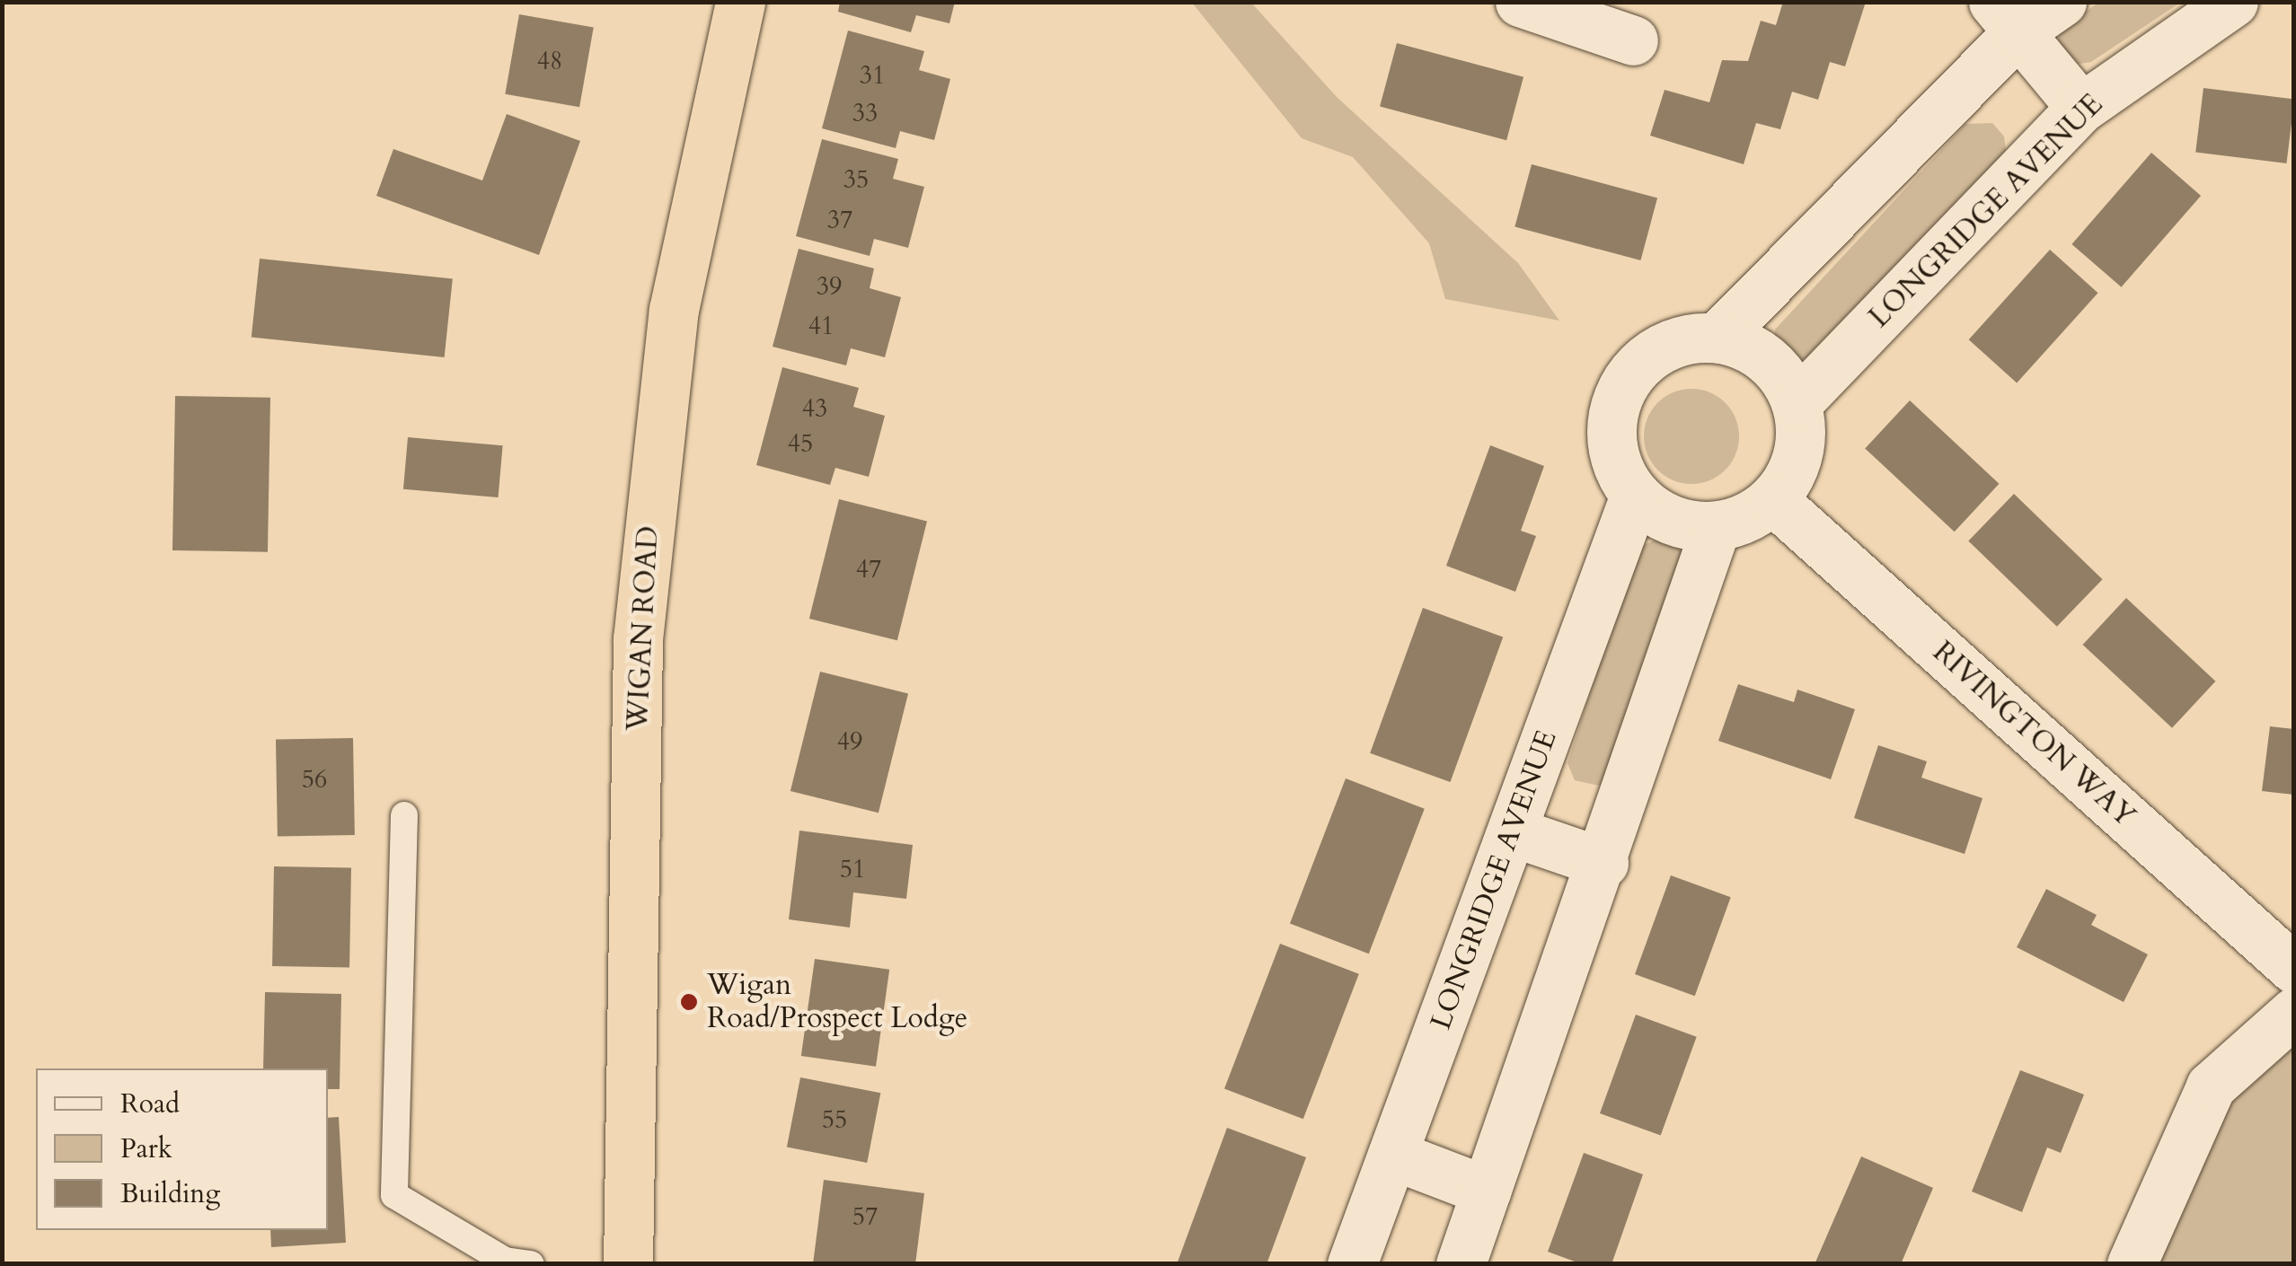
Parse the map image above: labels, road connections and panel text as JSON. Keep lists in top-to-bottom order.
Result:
{
  "streets": {
    "highway": ["WIGAN ROAD"],
    "street": ["LONGRIDGE AVENUE", "RIVINGTON WAY"]
  },
  "crossings": [
    ["LONGRIDGE AVENUE", "RIVINGTON WAY"]
  ],
  "places": ["Wigan Road/Prospect Lodge"],
  "house_numbers": [
    "48",
    "31",
    "33",
    "35",
    "37",
    "39",
    "41",
    "43",
    "45",
    "47",
    "49",
    "56",
    "51",
    "55",
    "57"
  ],
  "legend": ["Road", "Park", "Building"]
}
